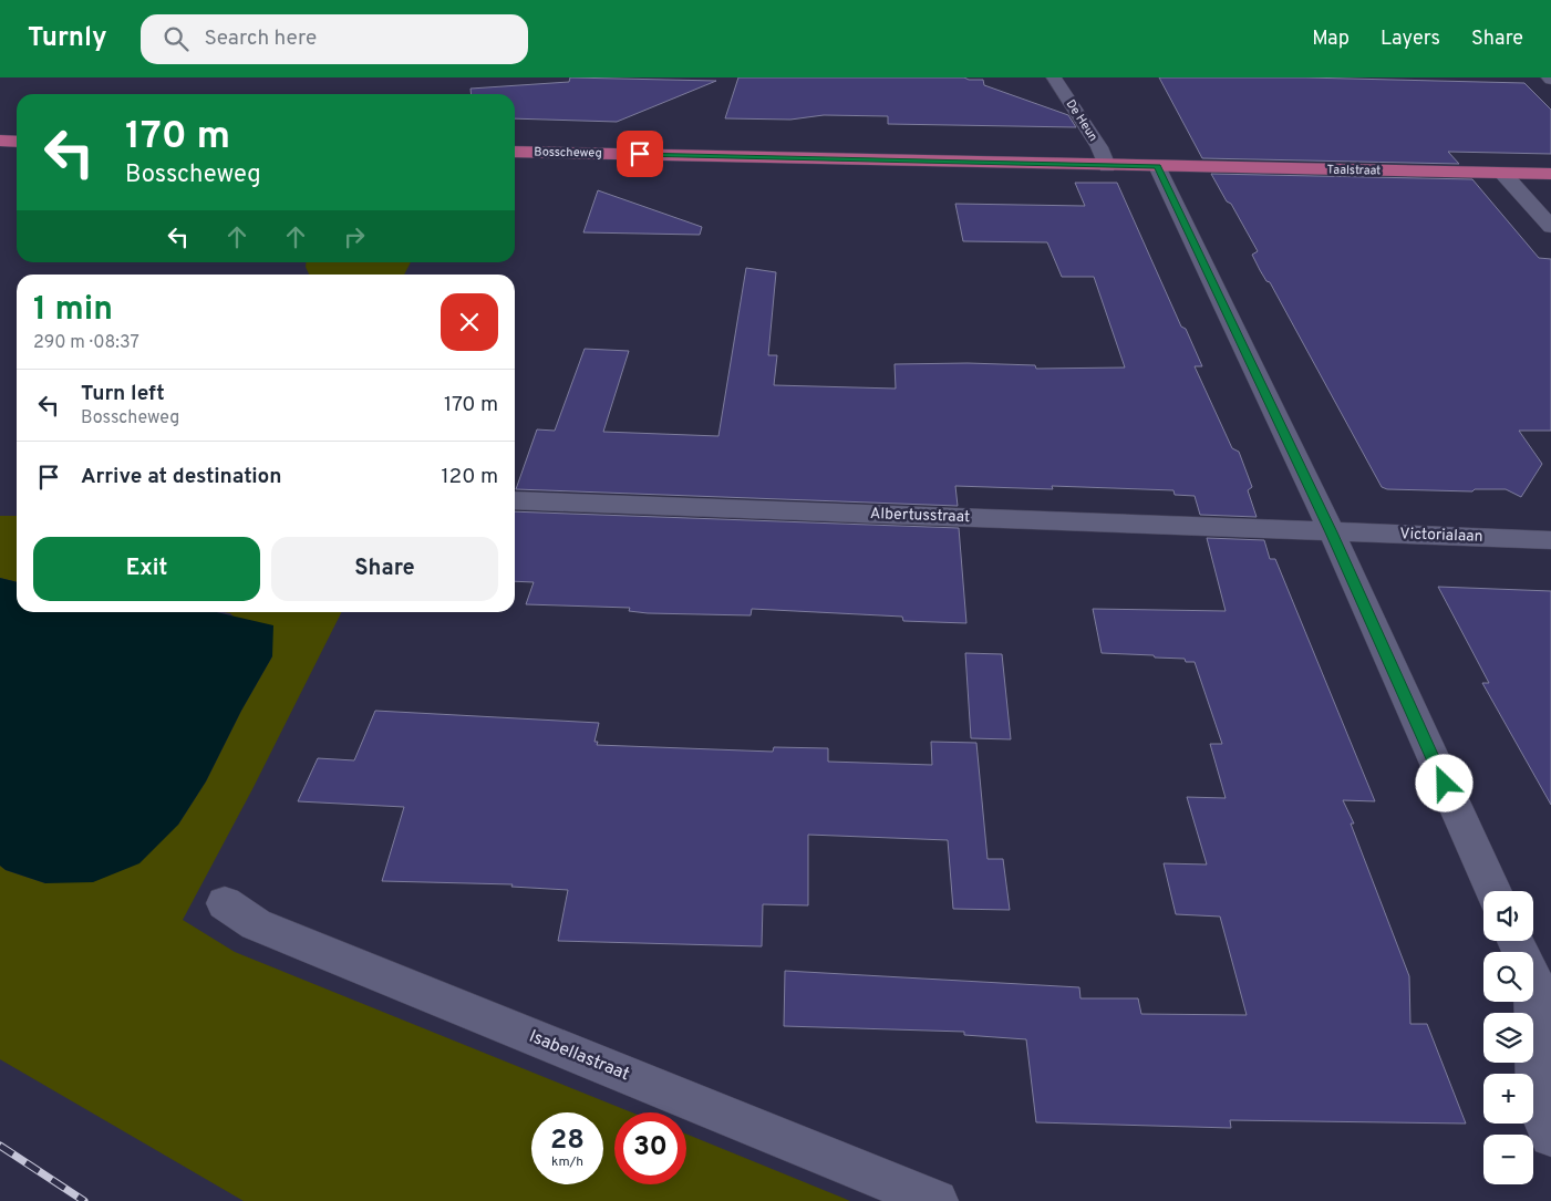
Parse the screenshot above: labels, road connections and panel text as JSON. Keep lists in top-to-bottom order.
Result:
{
  "streets": {
    "main road": ["Bosscheweg", "Taalstraat"],
    "street": [
      "De Heun",
      "Albertusstraat",
      "Victorialaan",
      "Isabellastraat"
    ]
  },
  "crossings": [
    ["De Heun", "Bosscheweg"],
    ["Bosscheweg", "Taalstraat"],
    ["Albertusstraat", "Victorialaan"]
  ],
  "page": {
    "header": "Turnly",
    "search": "Search here",
    "nav": ["Map", "Layers", "Share"],
    "turn": ["170 m", "Bosscheweg"],
    "heading": ["1 min", "290 m · 08:37"],
    "list": [
      {
        "name": "Turn left",
        "note": "Bosscheweg",
        "value": "170 m"
      },
      {
        "name": "Arrive at destination",
        "value": "120 m"
      }
    ],
    "buttons": ["Exit", "Share"],
    "map_buttons": ["+", "−"],
    "speed": "28 km/h",
    "limit": "30"
  }
}
